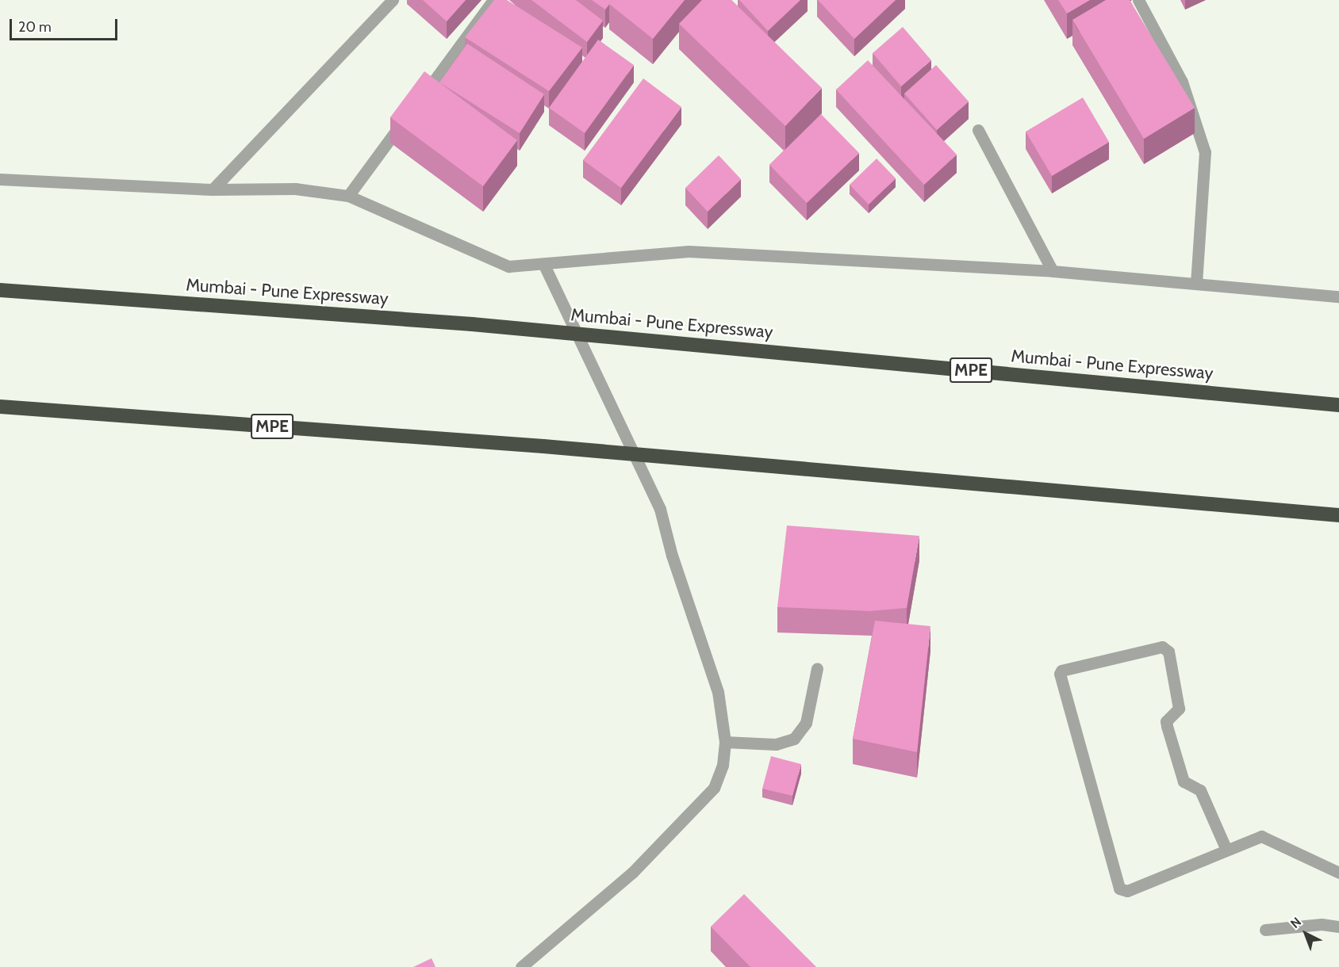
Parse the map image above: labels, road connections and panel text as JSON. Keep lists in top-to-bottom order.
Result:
{
  "streets": {
    "highway": ["Mumbai - Pune Expressway", "MPE"]
  },
  "scale_bar": "20 m",
  "north": "top left"
}
